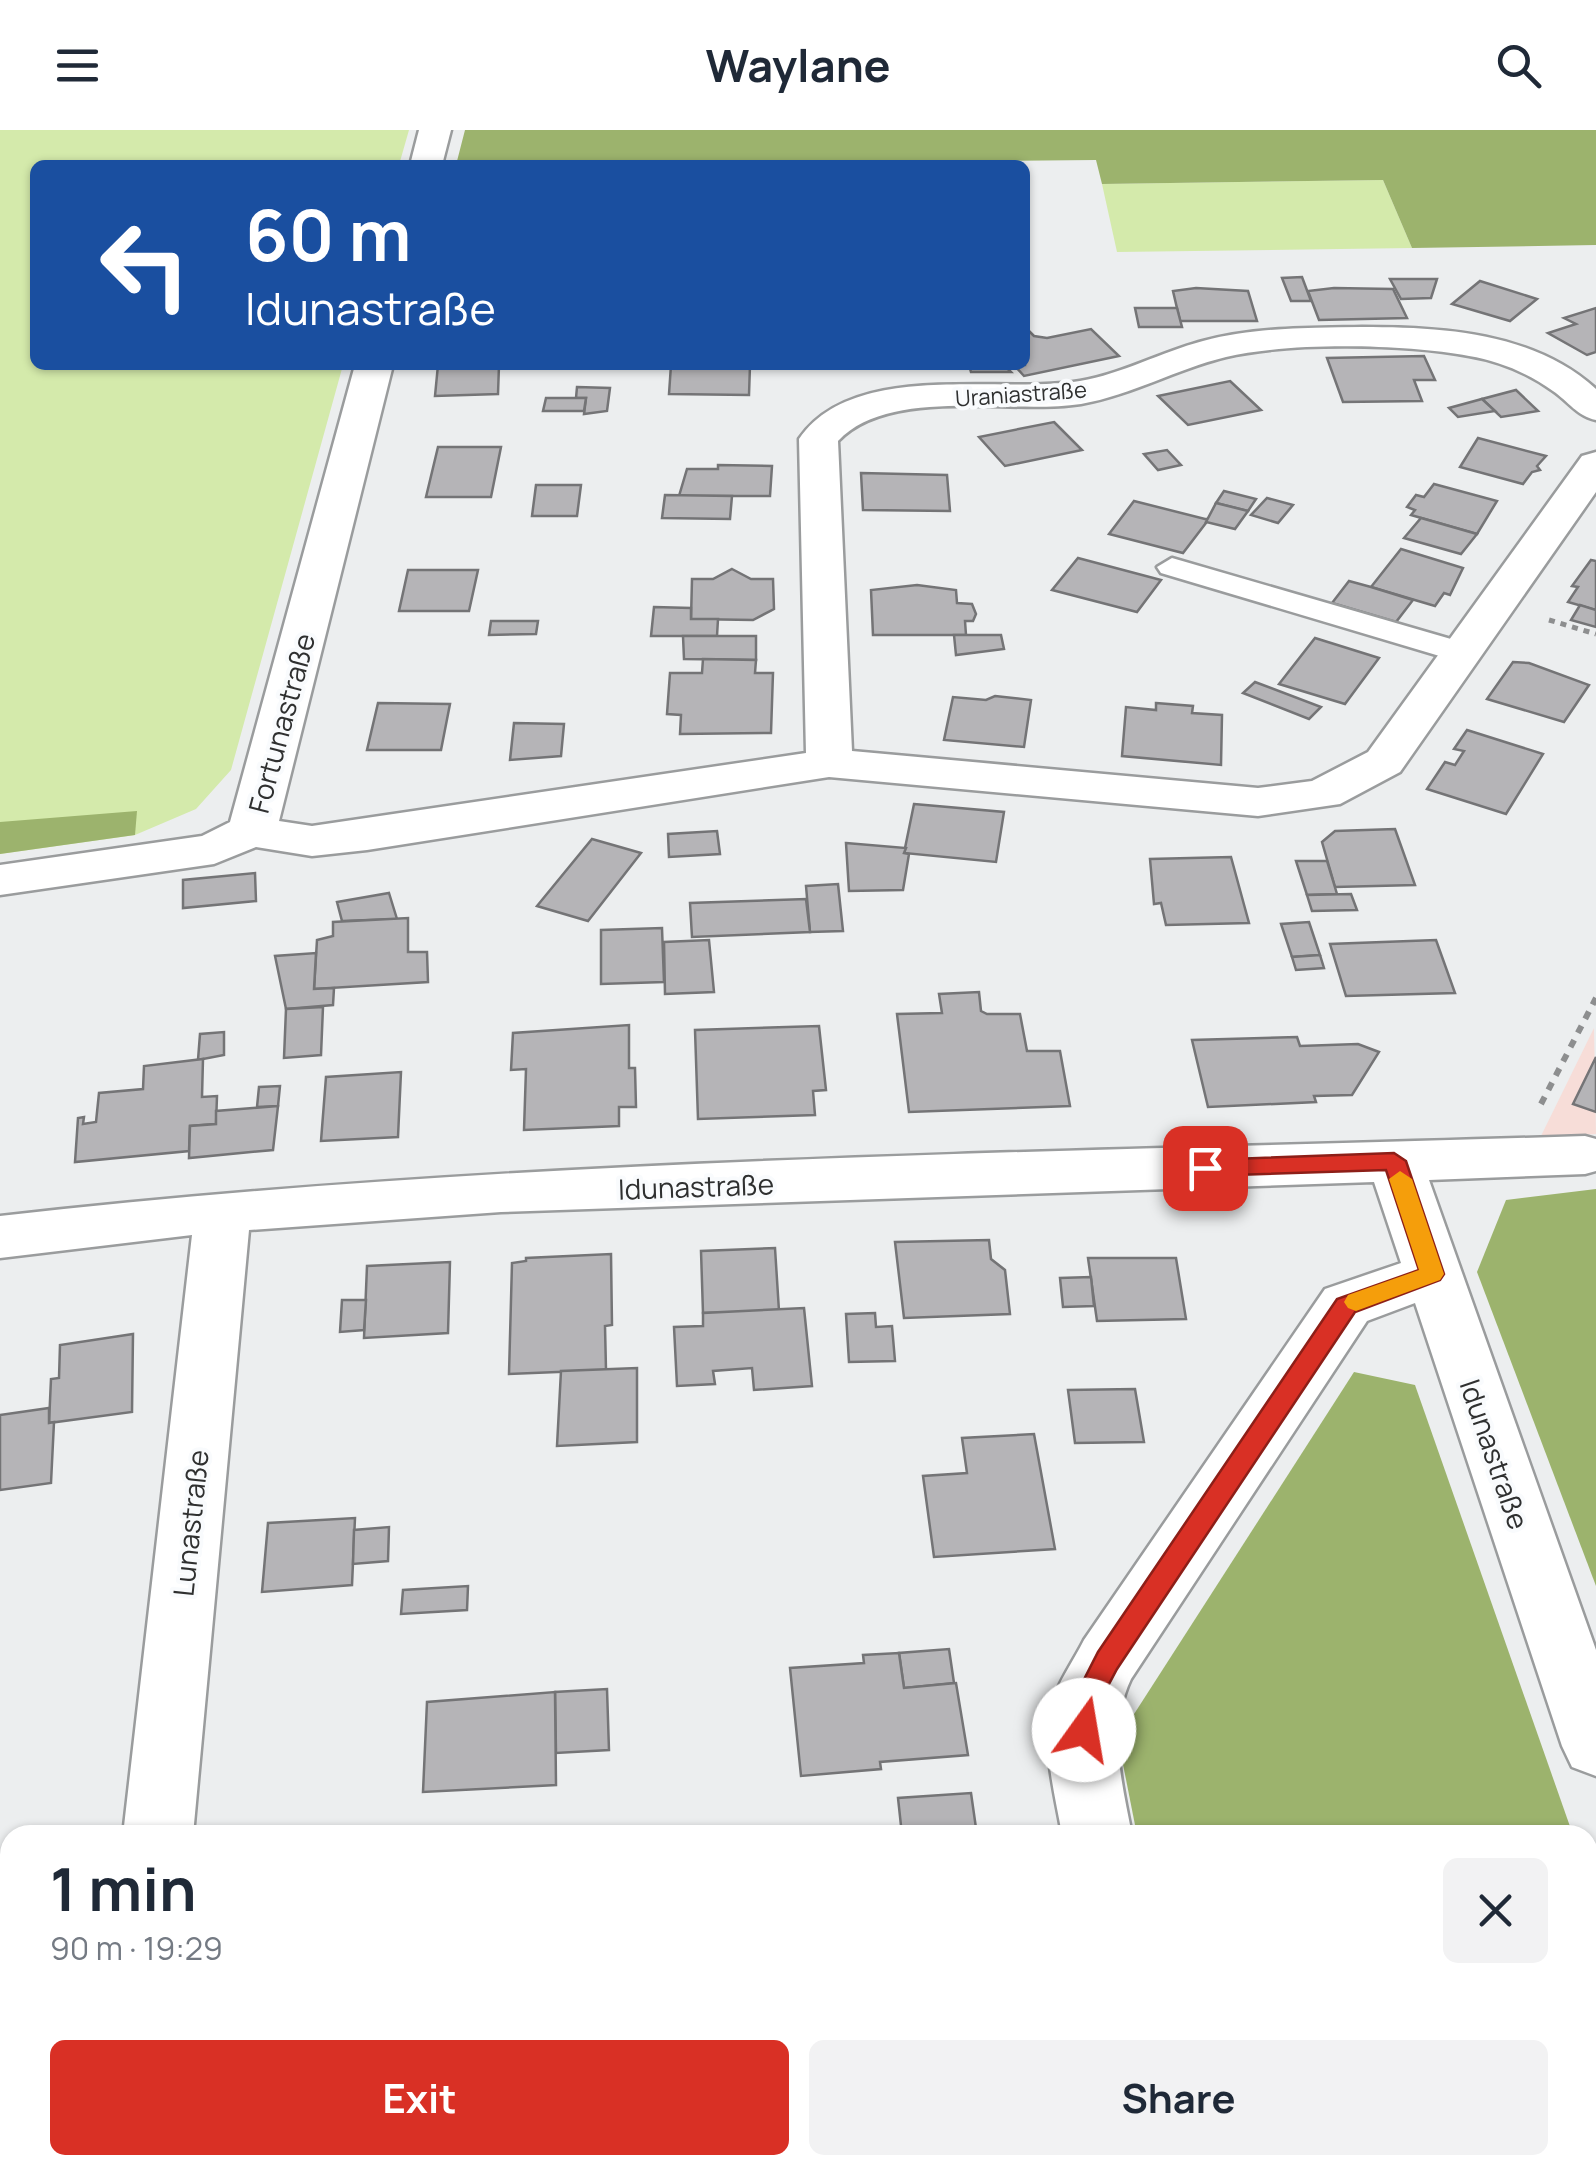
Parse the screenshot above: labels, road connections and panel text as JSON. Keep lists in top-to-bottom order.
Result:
{
  "streets": {
    "street": [
      "Uraniastraße",
      "Fortunastraße",
      "Idunastraße",
      "Lunastraße"
    ]
  },
  "crossings": [
    ["Idunastraße", "Lunastraße"]
  ],
  "page": {
    "header": "Waylane",
    "turn": ["60 m", "Idunastraße"],
    "heading": ["1 min", "90 m · 19:29"],
    "buttons": ["Exit", "Share"]
  }
}
